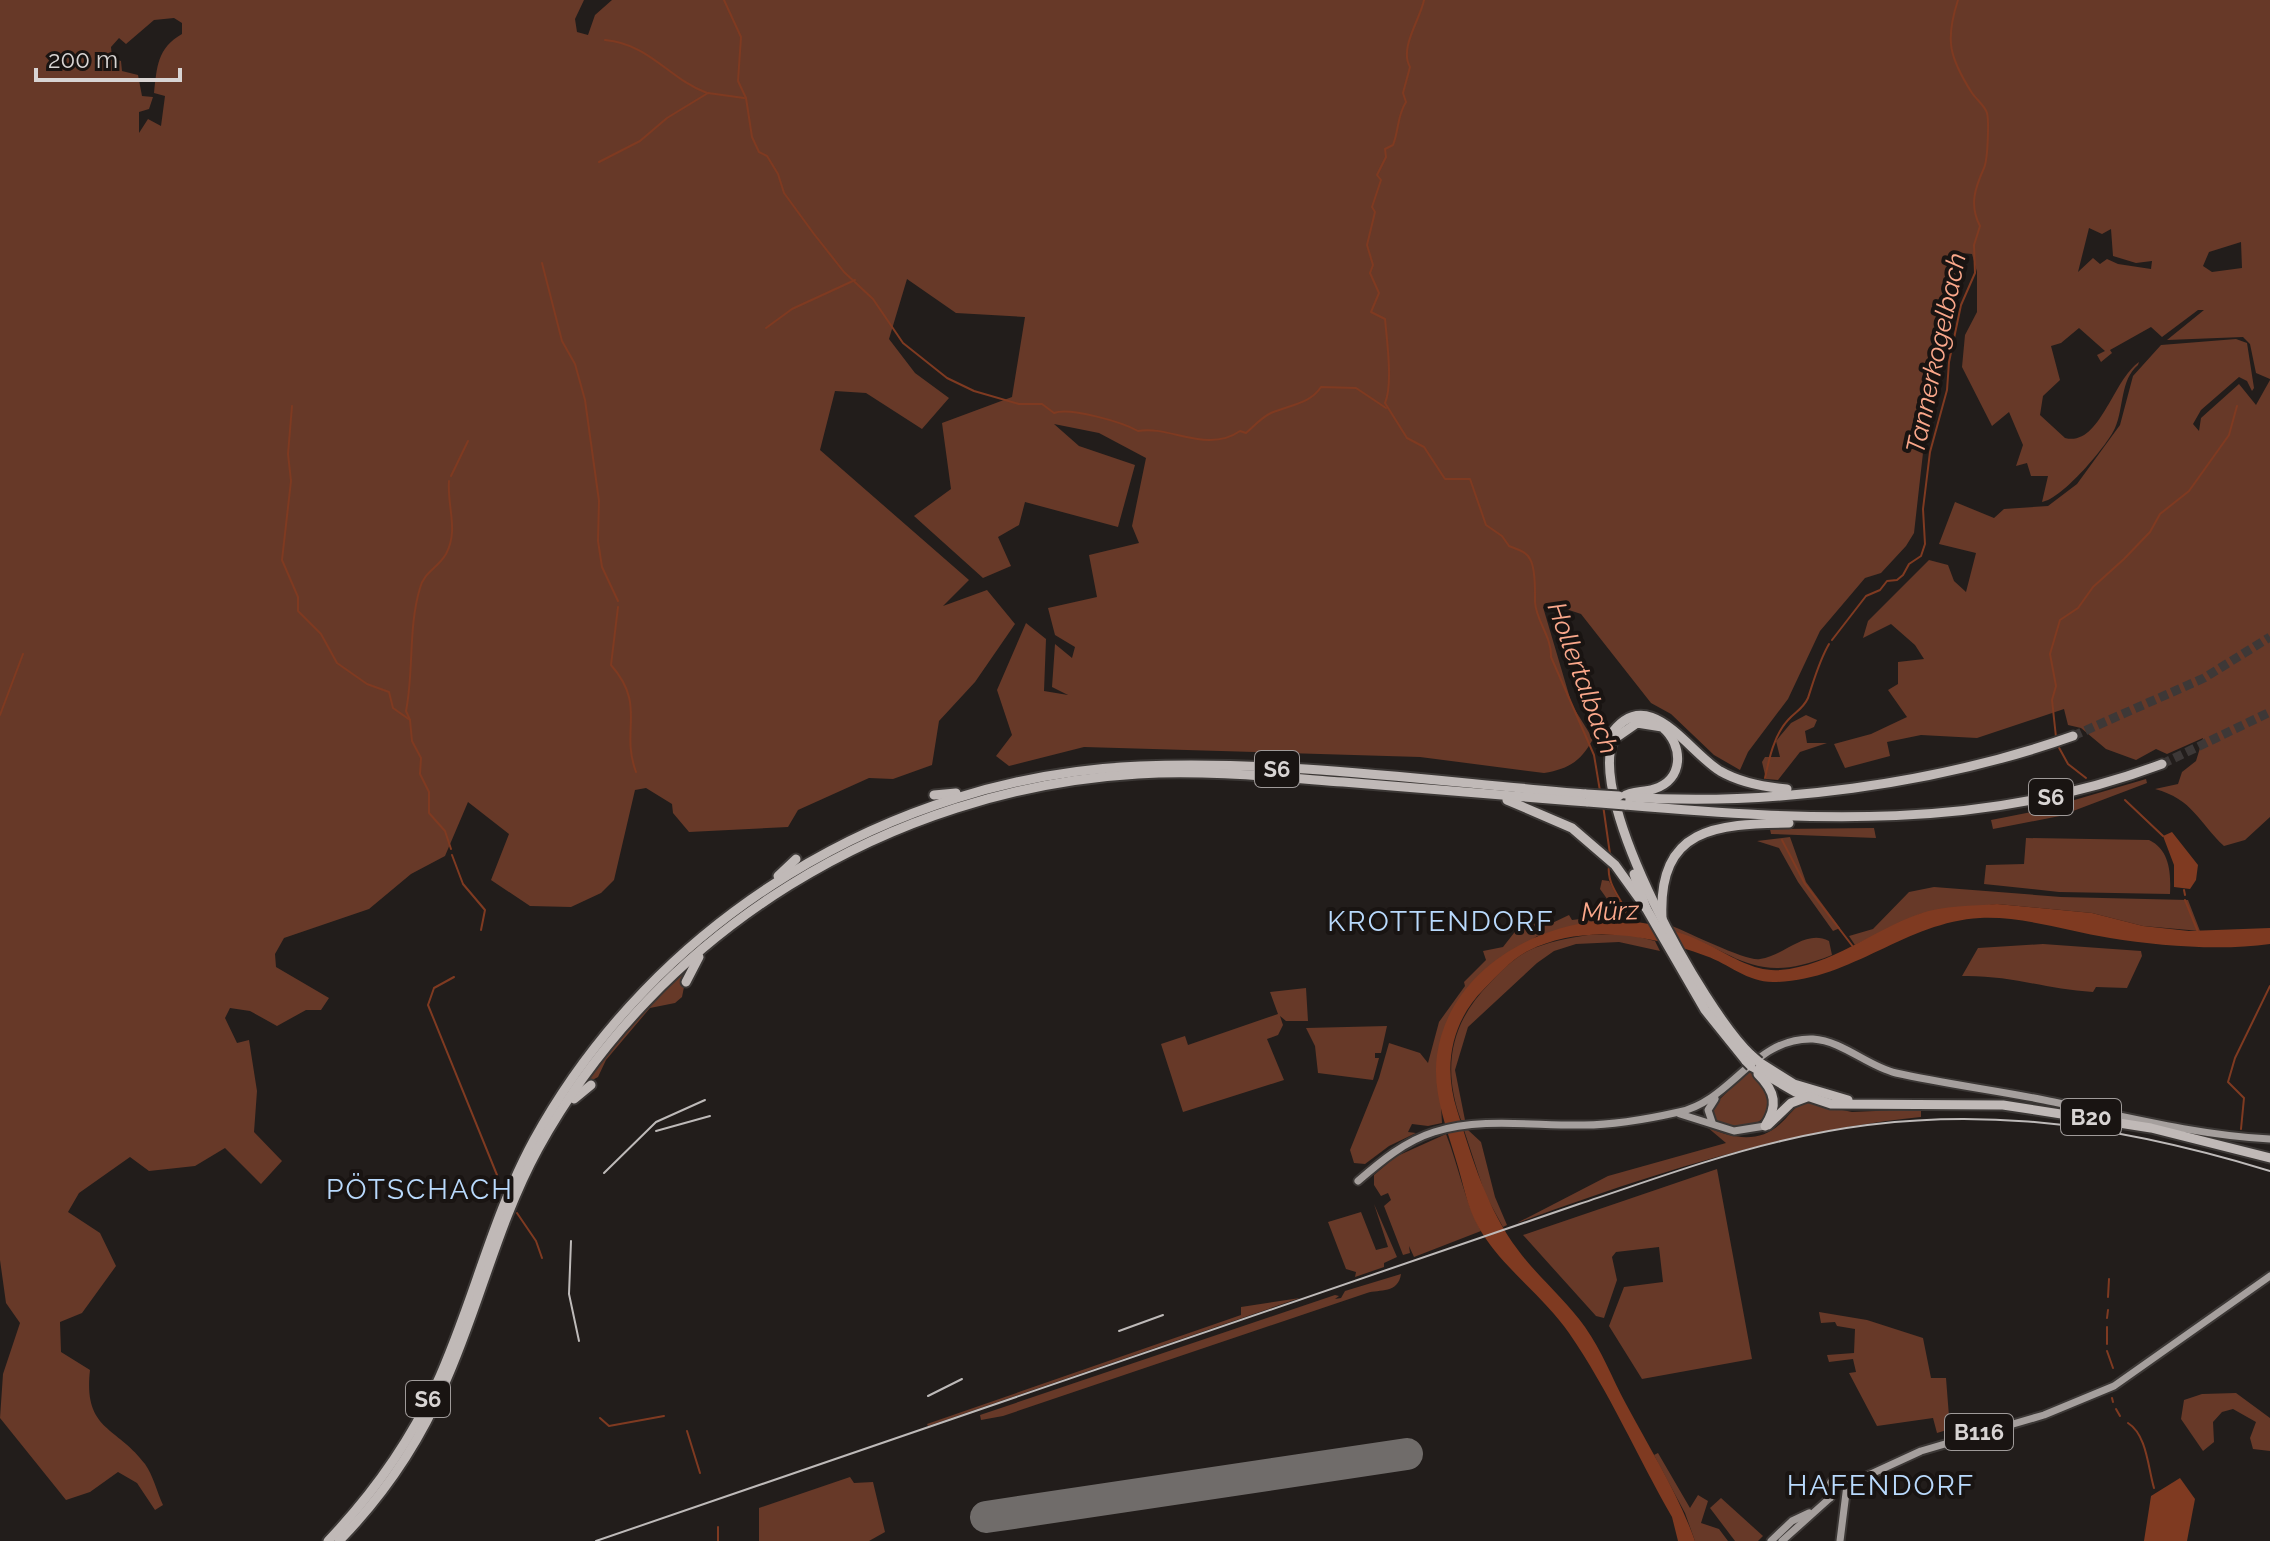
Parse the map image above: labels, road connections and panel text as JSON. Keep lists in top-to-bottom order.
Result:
{
  "streets": {
    "highway": ["S6", "B20"],
    "main road": ["B116"]
  },
  "crossings": [
    ["S6", "B20"]
  ],
  "districts": ["KROTTENDORF", "PÖTSCHACH", "HAFENDORF"],
  "water": ["Tannerkogelbach", "Hollertalbach", "Mürz"],
  "scale_bar": "200 m"
}
